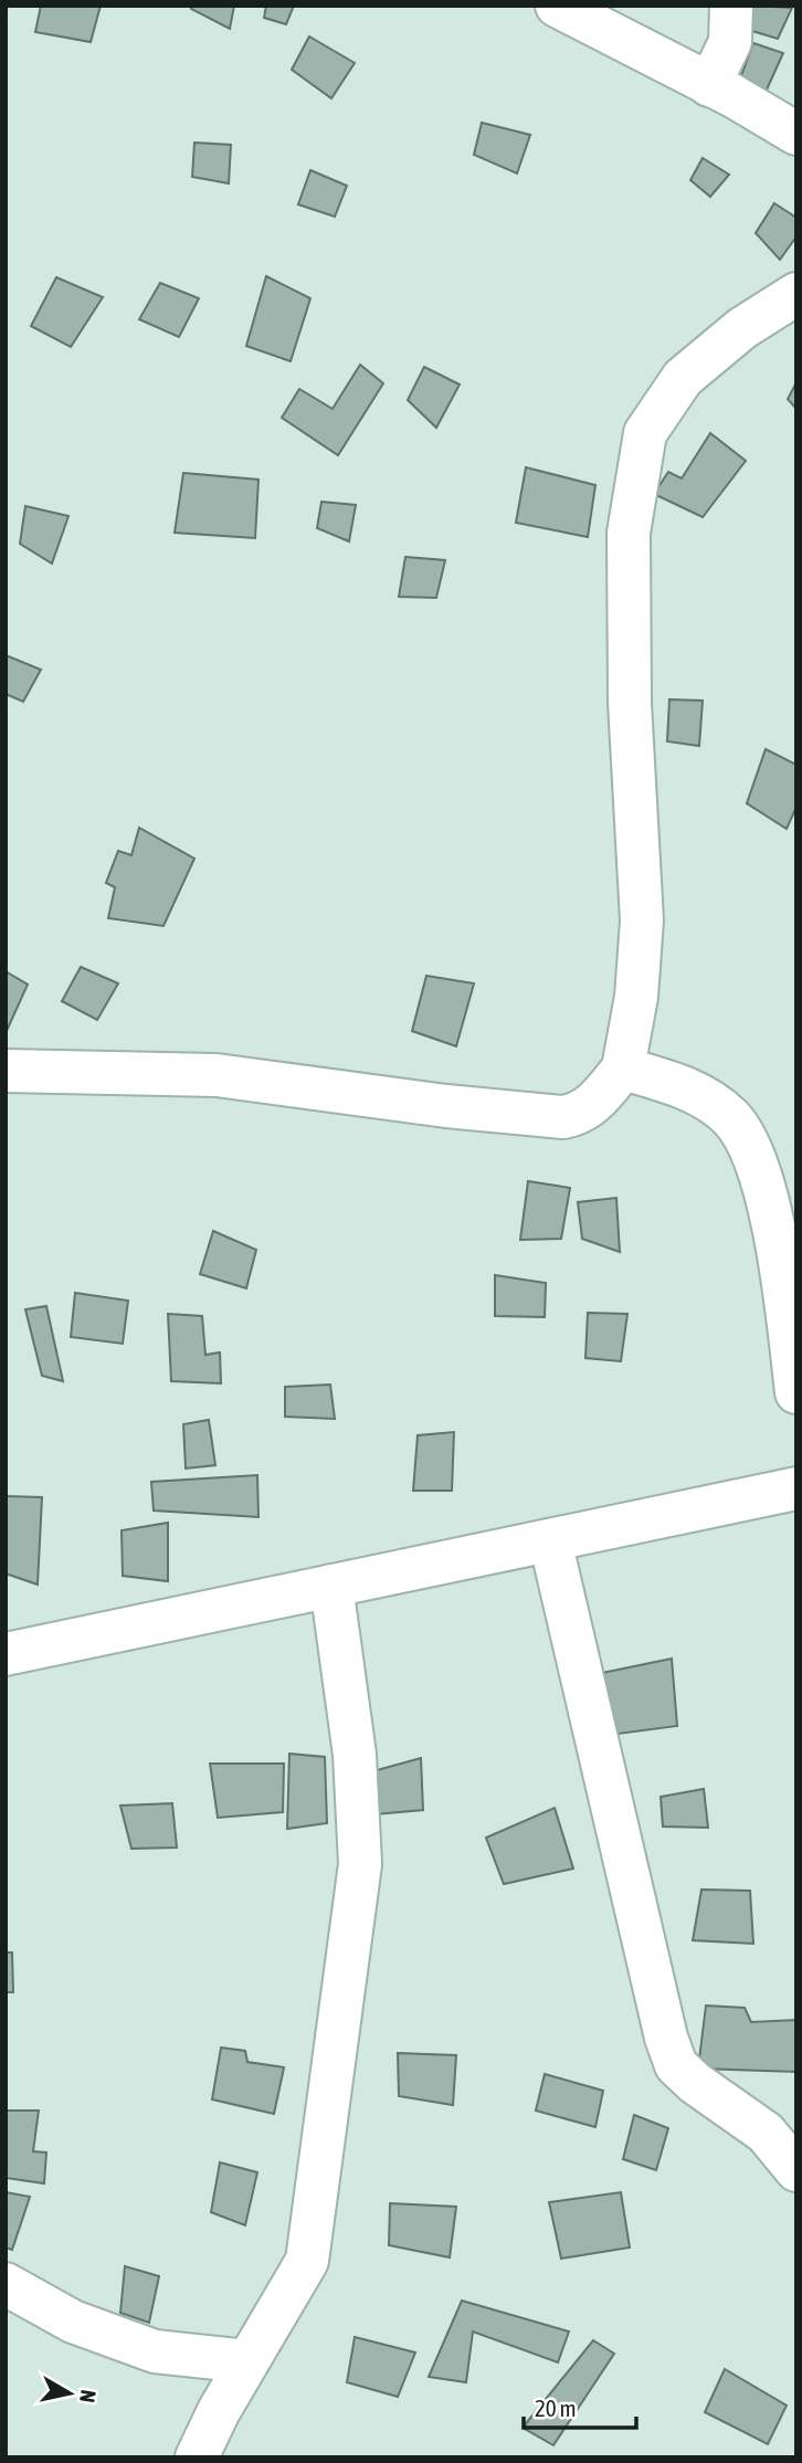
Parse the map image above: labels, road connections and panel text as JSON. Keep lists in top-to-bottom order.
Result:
{
  "scale_bar": "20 m",
  "north": "right"
}
